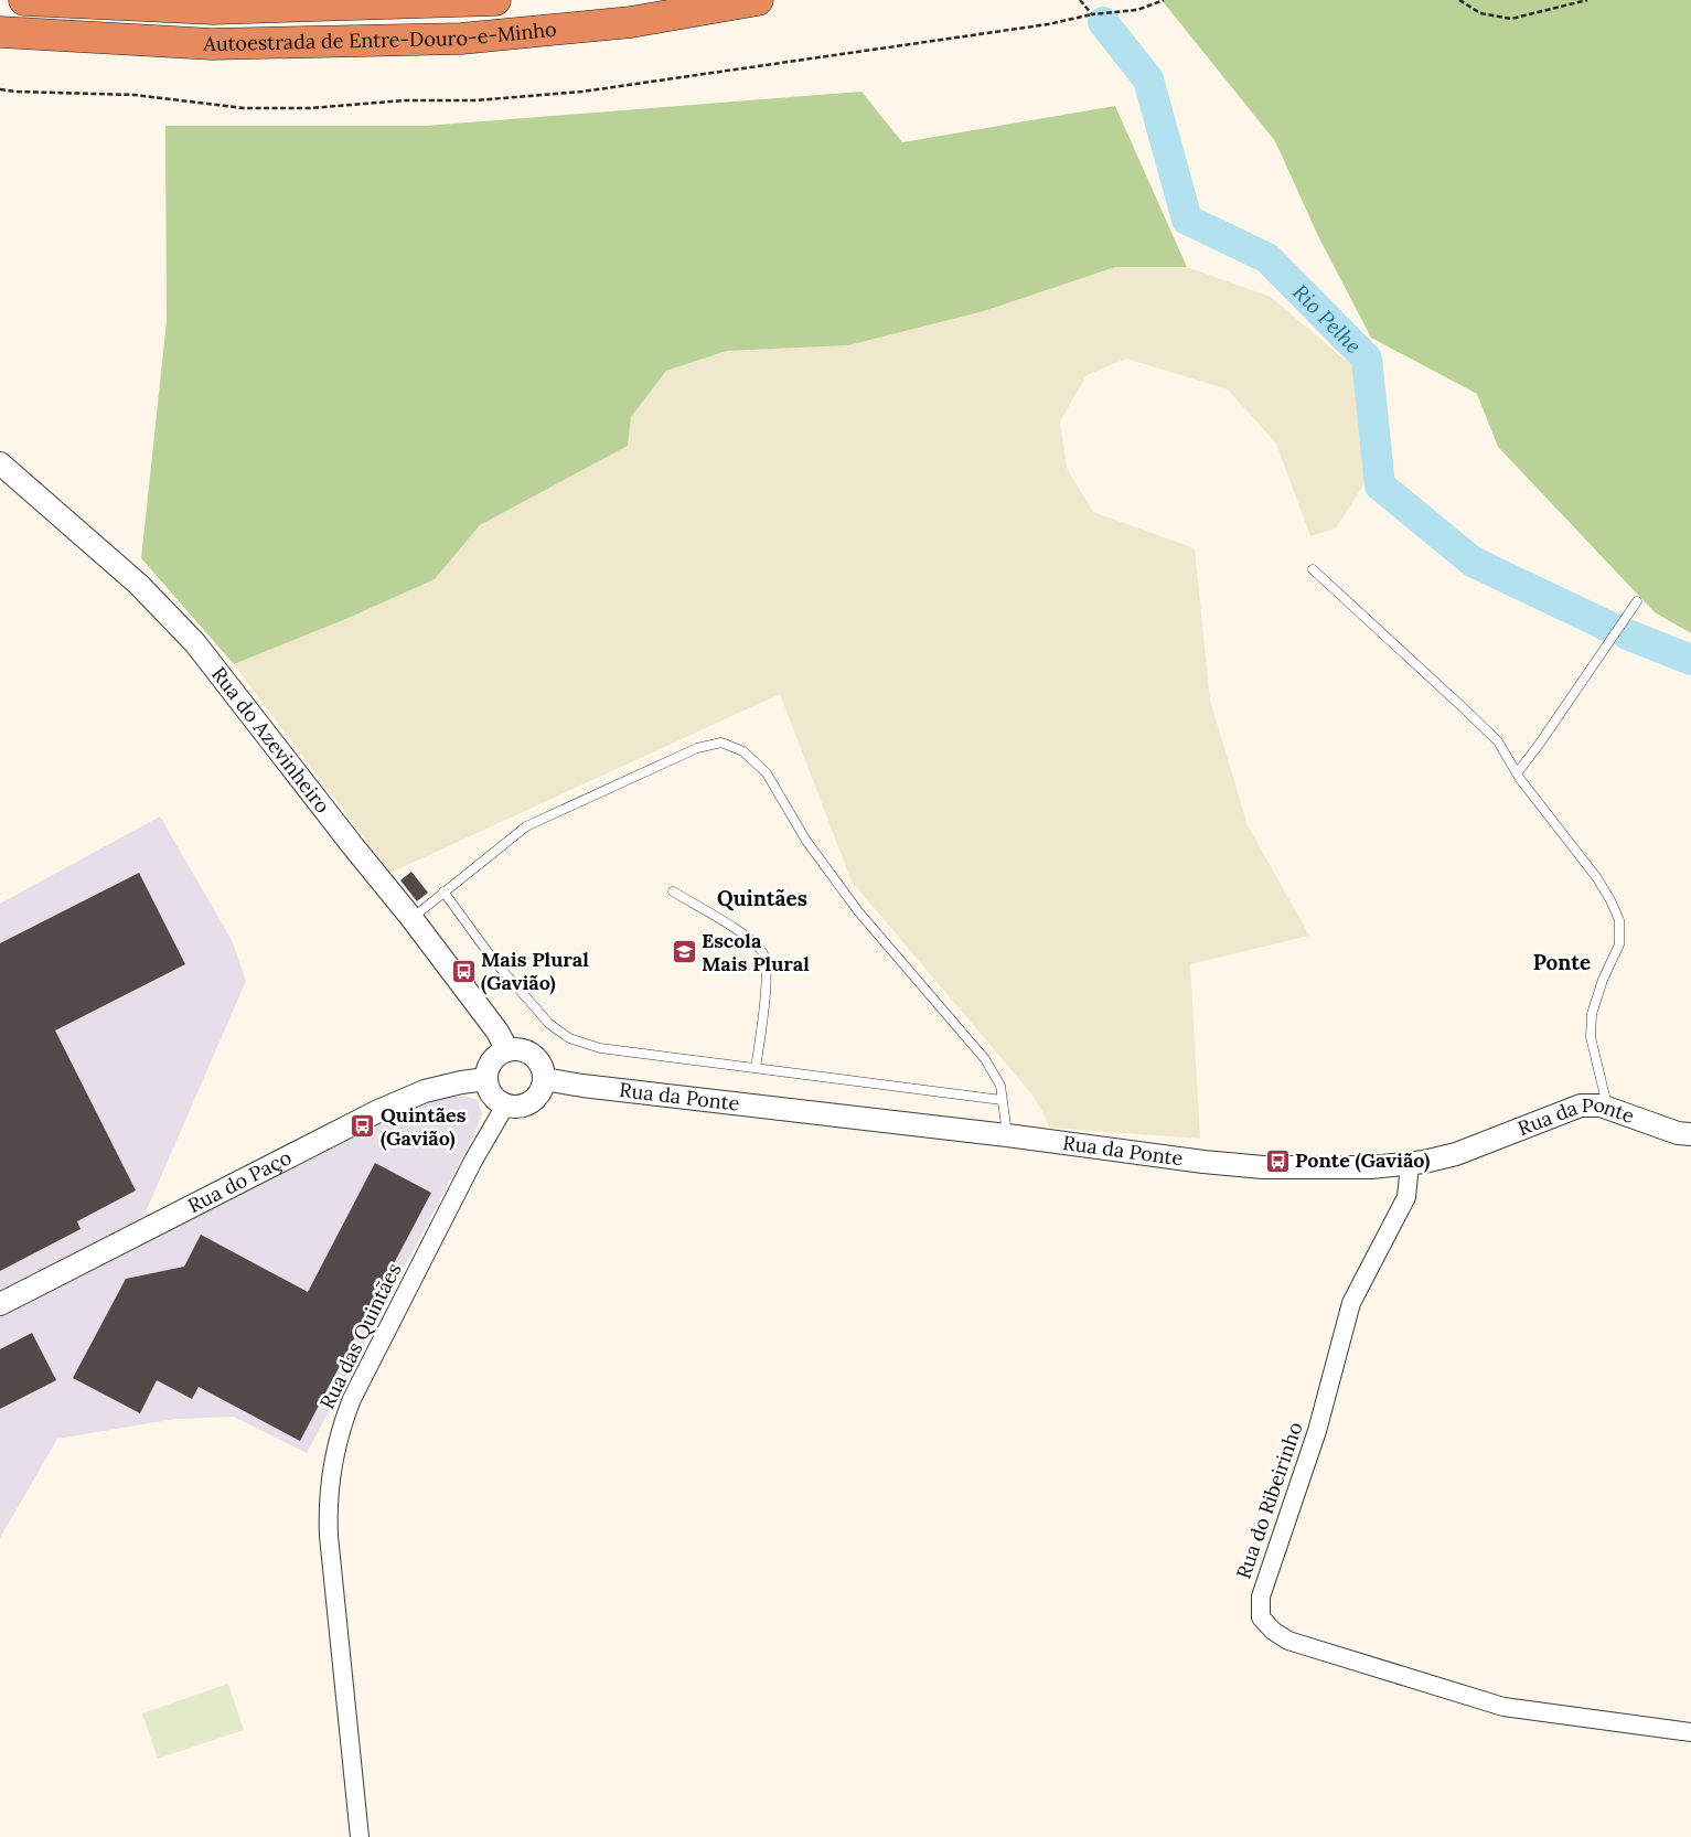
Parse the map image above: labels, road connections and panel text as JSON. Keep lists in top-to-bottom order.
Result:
{
  "streets": {
    "highway": ["Autoestrada de Entre-Douro-e-Minho"],
    "street": [
      "Rua do Azevinheiro",
      "Rua da Ponte",
      "Rua do Paço",
      "Rua das Quintães",
      "Rua do Ribeirinho"
    ]
  },
  "crossings": [
    ["Rua do Azevinheiro", "Rua da Ponte"],
    ["Rua do Azevinheiro", "Rua do Paço"],
    ["Rua do Azevinheiro", "Rua das Quintães"],
    ["Rua da Ponte", "Rua do Paço"],
    ["Rua da Ponte", "Rua das Quintães"],
    ["Rua da Ponte", "Rua do Ribeirinho"],
    ["Rua do Paço", "Rua das Quintães"]
  ],
  "districts": ["Quintães", "Ponte"],
  "water": ["Rio Pelhe"],
  "places": {
    "school or university": ["Escola Mais Plural"],
    "bus stop": ["Mais Plural (Gavião)", "Quintães (Gavião)", "Ponte (Gavião)"]
  }
}
